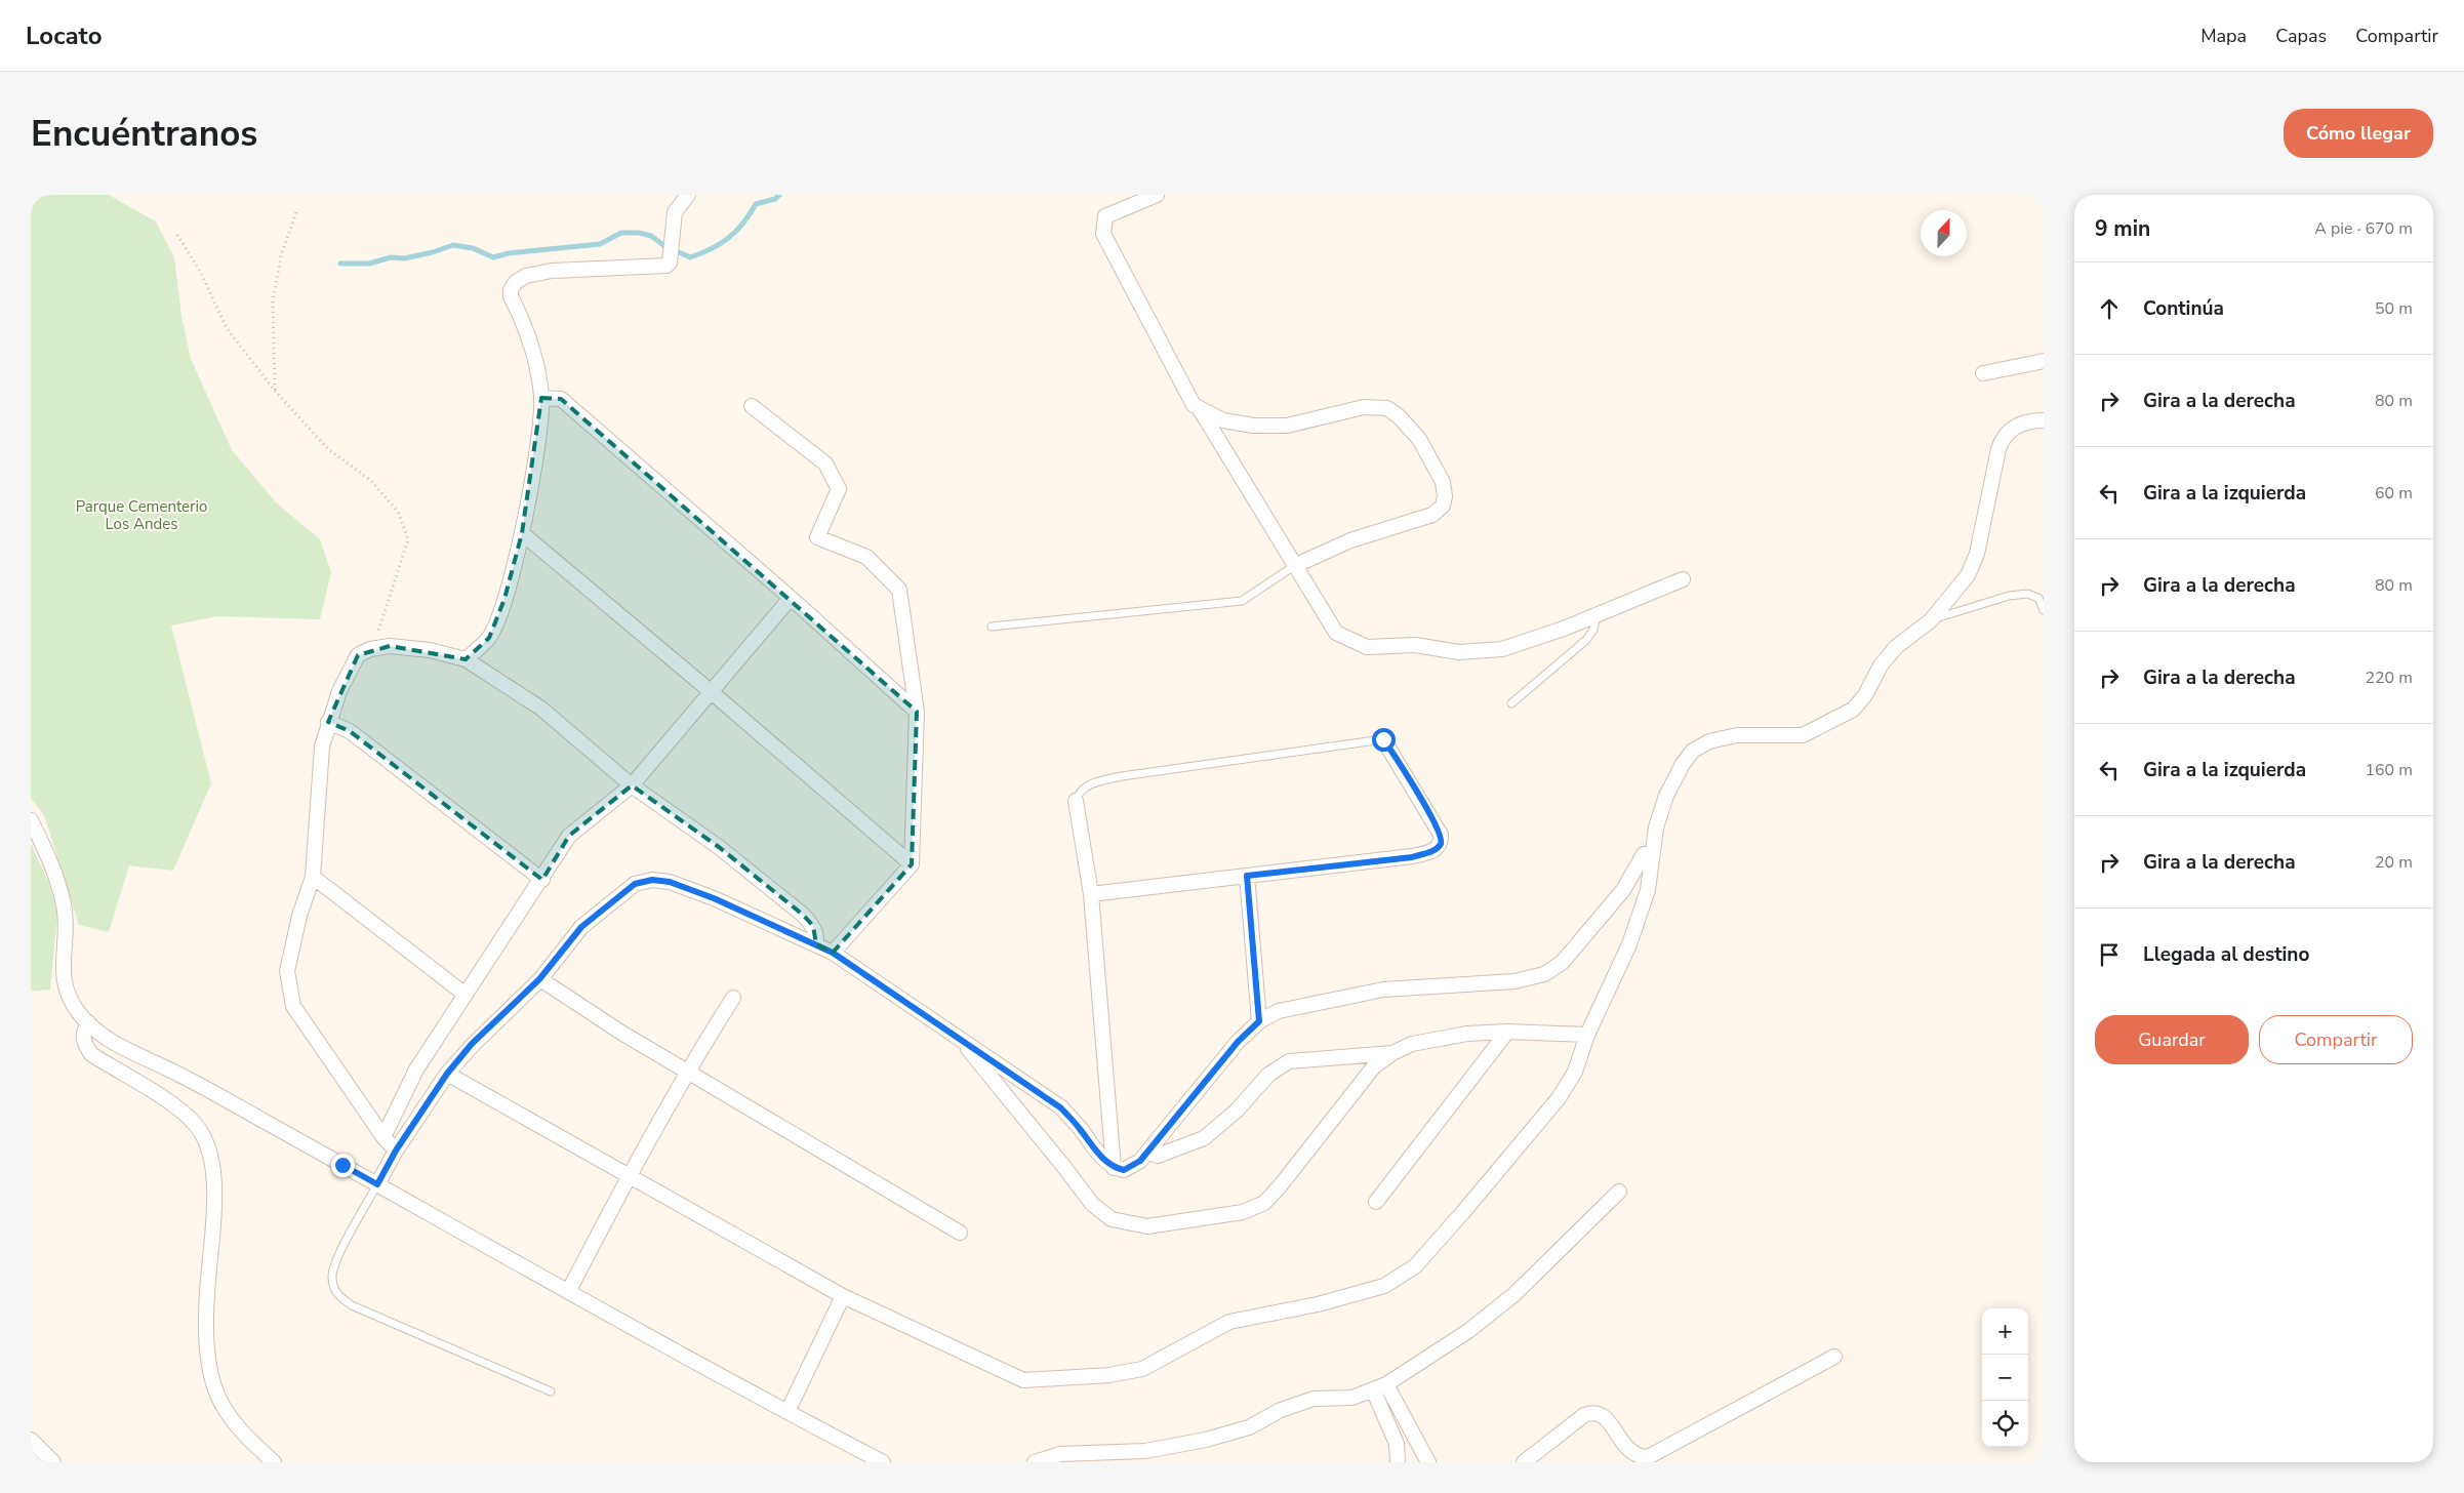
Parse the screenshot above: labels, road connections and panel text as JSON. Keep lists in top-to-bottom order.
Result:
{
  "parks": ["Parque Cementerio Los Andes"],
  "north": "top",
  "page": {
    "header": "Locato",
    "nav": ["Mapa", "Capas", "Compartir"],
    "buttons": [
      "Cómo llegar",
      ["Guardar", "Compartir"]
    ],
    "title": "Encuéntranos",
    "heading": ["9 min", "A pie · 670 m"],
    "list": [
      ["Continúa", "50 m"],
      ["Gira a la derecha", "80 m"],
      ["Gira a la izquierda", "60 m"],
      ["Gira a la derecha", "80 m"],
      ["Gira a la derecha", "220 m"],
      ["Gira a la izquierda", "160 m"],
      ["Gira a la derecha", "20 m"],
      "Llegada al destino"
    ],
    "map_buttons": ["+", "−"]
  }
}
